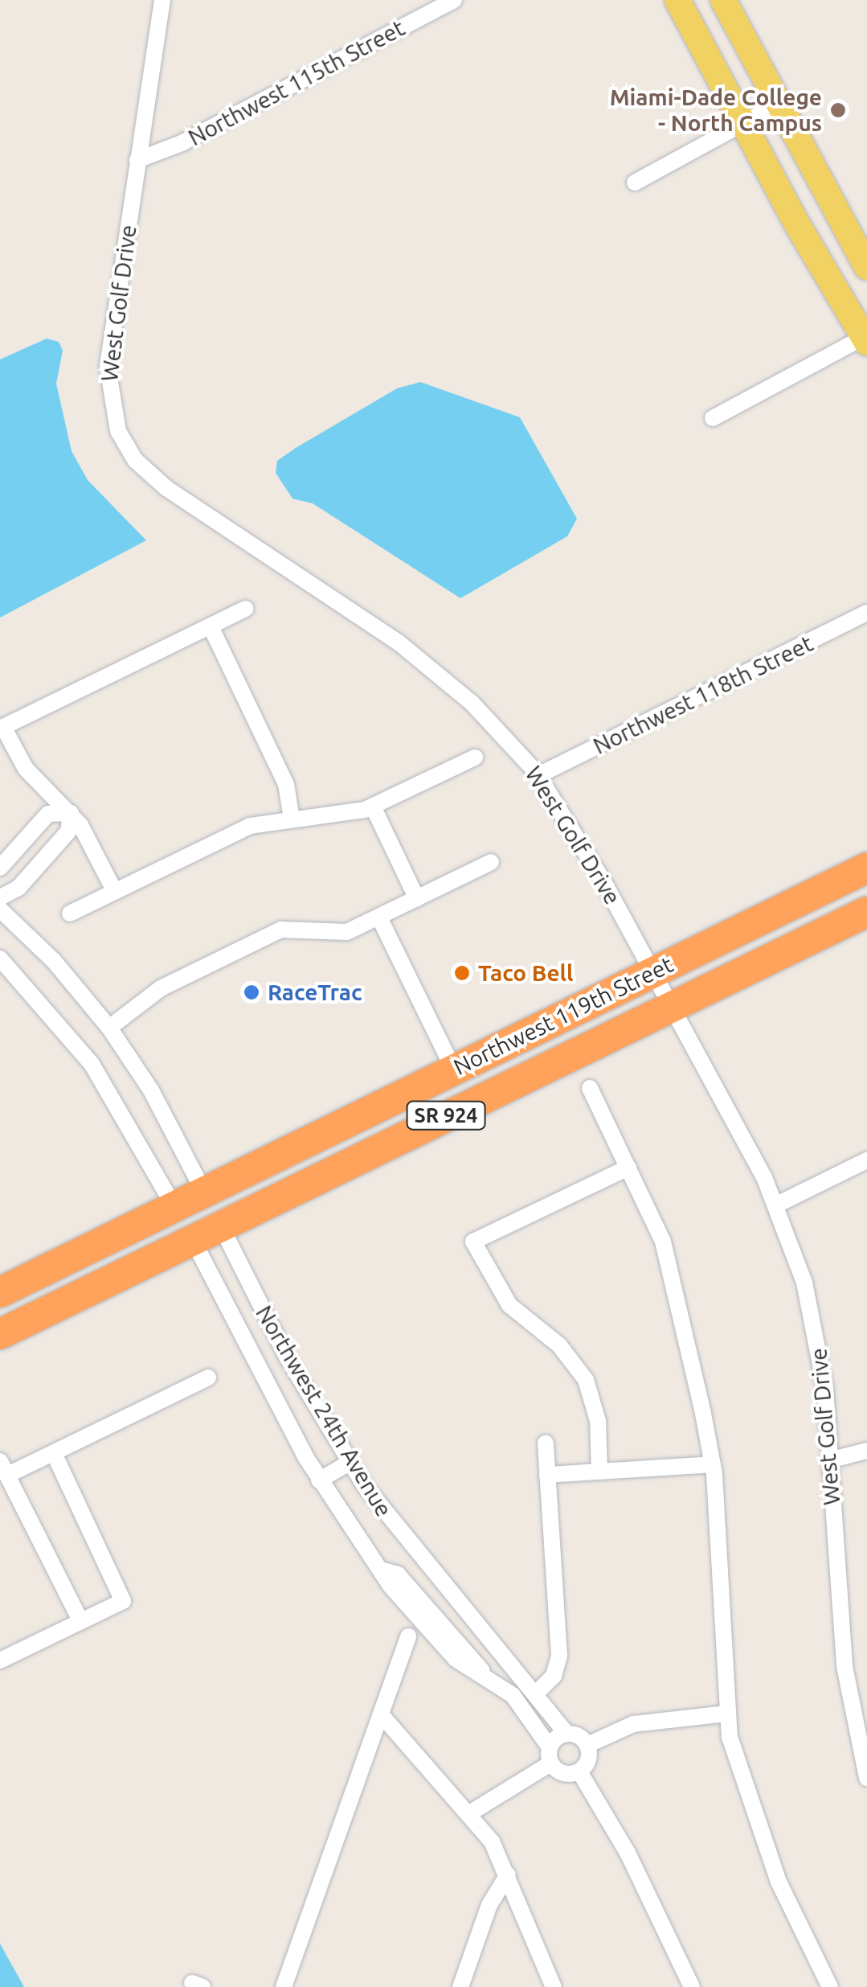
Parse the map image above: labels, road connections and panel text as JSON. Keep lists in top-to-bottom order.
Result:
{
  "streets": {
    "highway": ["Northwest 119th Street", "SR 924"],
    "street": [
      "Northwest 115th Street",
      "West Golf Drive",
      "Northwest 118th Street",
      "Northwest 24th Avenue"
    ]
  },
  "crossings": [
    ["Northwest 115th Street", "West Golf Drive"],
    ["West Golf Drive", "Northwest 118th Street"],
    ["West Golf Drive", "Northwest 119th Street"],
    ["Northwest 119th Street", "Northwest 24th Avenue"]
  ],
  "places": ["Miami-Dade College - North Campus", "Taco Bell", "RaceTrac"]
}
